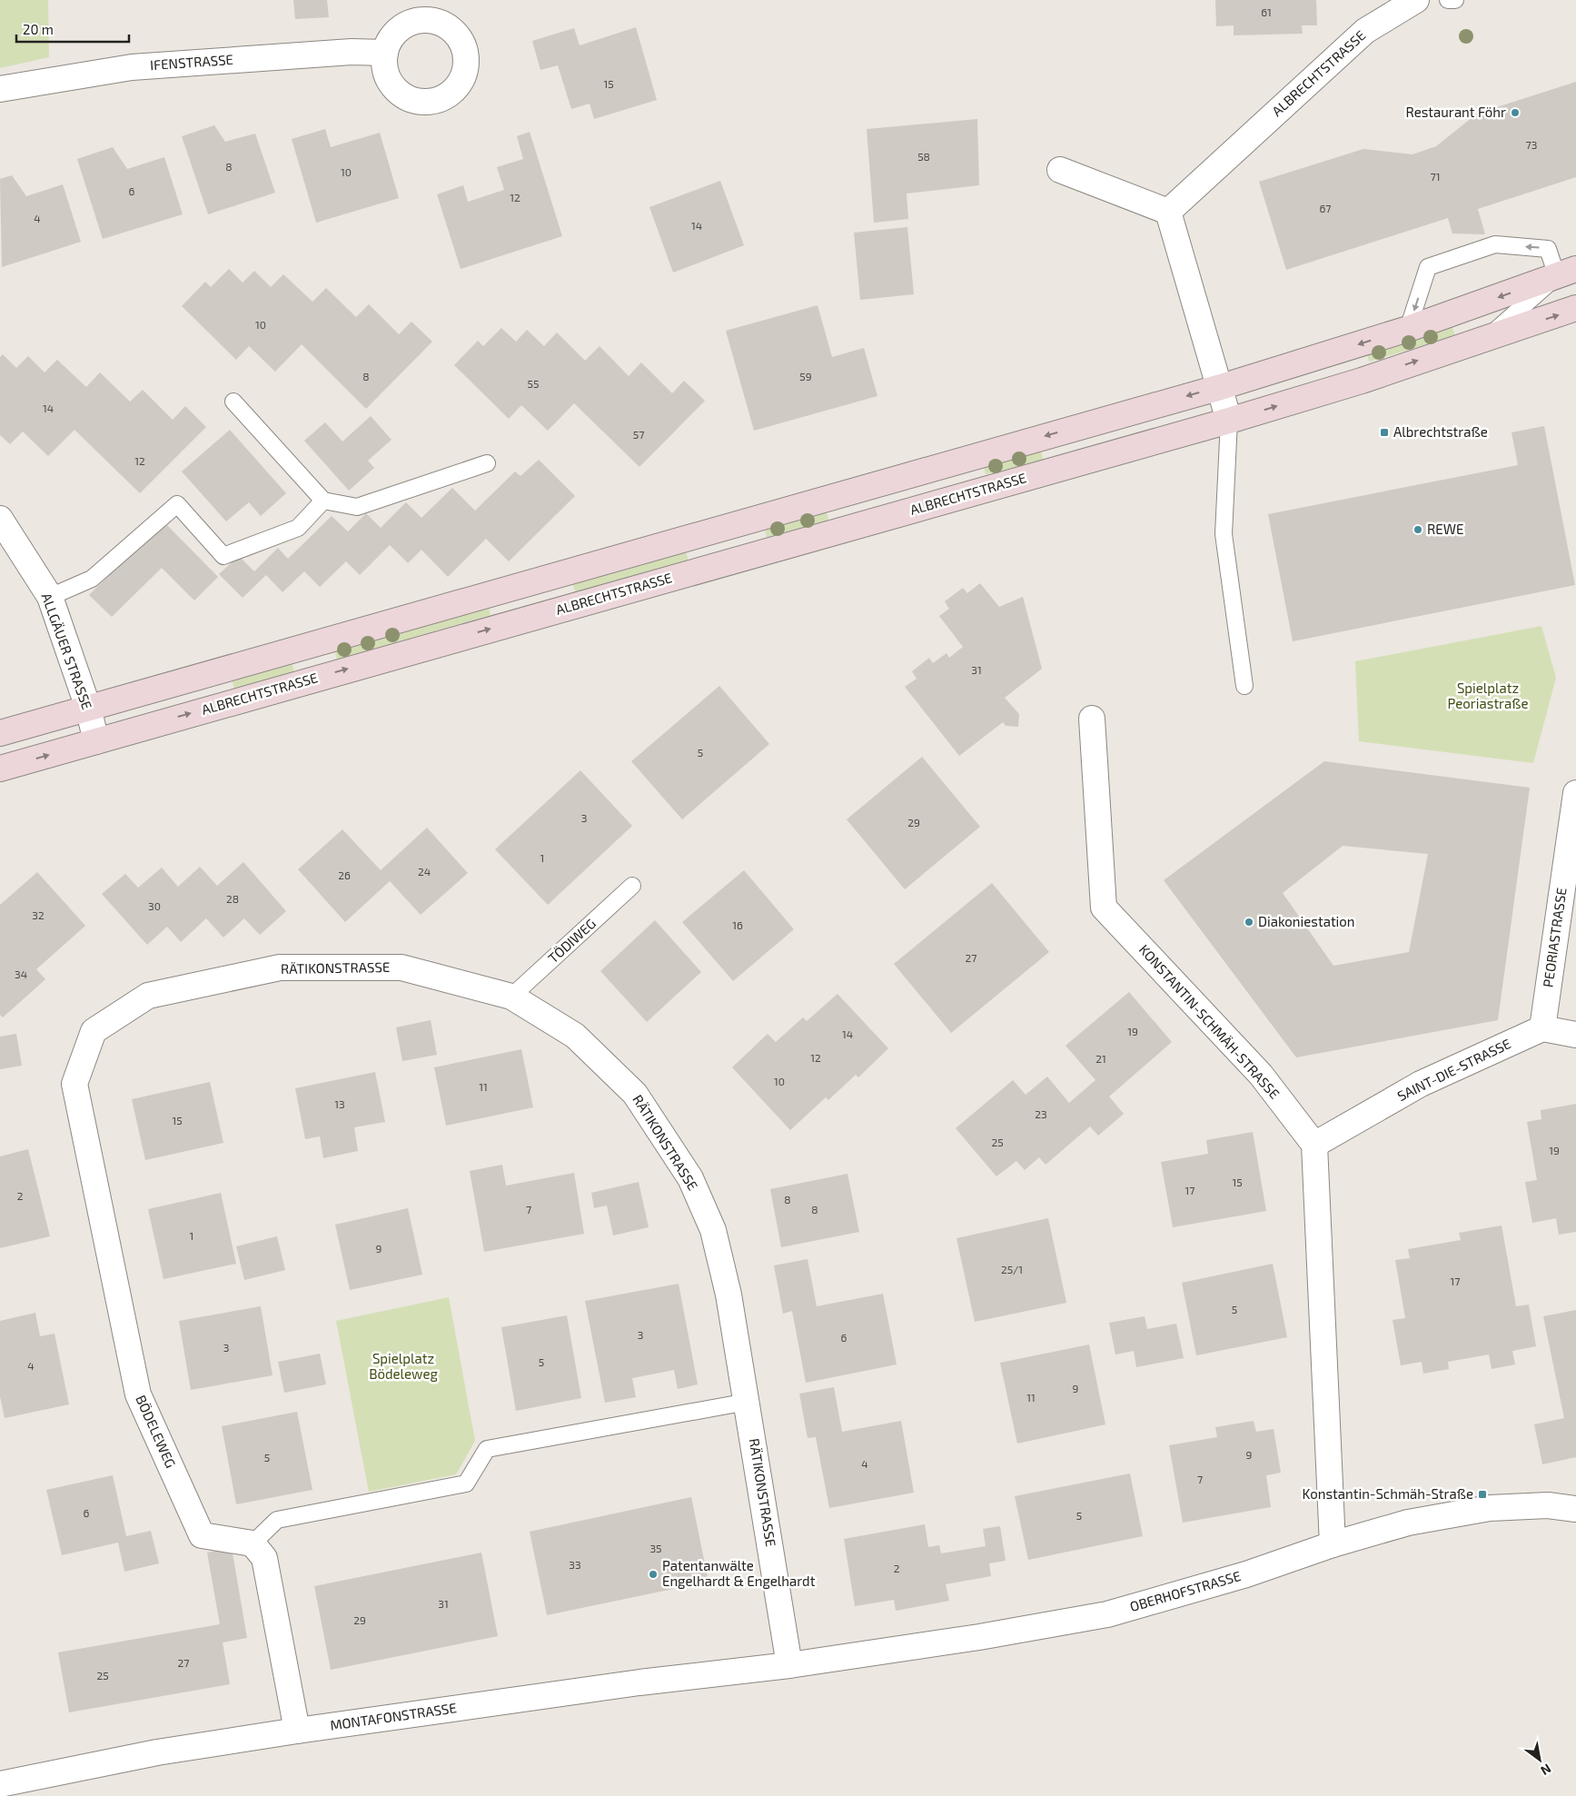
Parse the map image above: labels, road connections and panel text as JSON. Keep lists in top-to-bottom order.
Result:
{
  "streets": {
    "main road": ["ALBRECHTSTRASSE"],
    "street": [
      "IFENSTRASSE",
      "ALLGÄUER STRASSE",
      "PEORIASTRASSE",
      "RÄTIKONSTRASSE",
      "KONSTANTIN-SCHMÄH-STRASSE",
      "SAINT-DIE-STRASSE",
      "BÖDELEWEG",
      "OBERHOFSTRASSE",
      "MONTAFONSTRASSE"
    ],
    "lane": ["TÖDIWEG"]
  },
  "crossings": [
    ["ALBRECHTSTRASSE", "ALLGÄUER STRASSE"],
    ["PEORIASTRASSE", "SAINT-DIE-STRASSE"],
    ["TÖDIWEG", "RÄTIKONSTRASSE"],
    ["RÄTIKONSTRASSE", "BÖDELEWEG"],
    ["RÄTIKONSTRASSE", "OBERHOFSTRASSE"],
    ["RÄTIKONSTRASSE", "MONTAFONSTRASSE"],
    ["KONSTANTIN-SCHMÄH-STRASSE", "SAINT-DIE-STRASSE"],
    ["OBERHOFSTRASSE", "MONTAFONSTRASSE"]
  ],
  "one_way": ["ALBRECHTSTRASSE"],
  "parks": ["Spielplatz Peoriastraße", "Spielplatz Bödeleweg"],
  "places": {
    "other": [
      "Restaurant Föhr",
      "REWE",
      "Diakoniestation",
      "Patentanwälte Engelhardt & Engelhardt"
    ],
    "transit": ["Albrechtstraße", "Konstantin-Schmäh-Straße"]
  },
  "house_numbers": [
    "61",
    "15",
    "73",
    "58",
    "8",
    "10",
    "71",
    "6",
    "12",
    "67",
    "4",
    "14",
    "10",
    "8",
    "59",
    "55",
    "14",
    "57",
    "12",
    "31",
    "5",
    "3",
    "29",
    "1",
    "24",
    "26",
    "28",
    "30",
    "32",
    "16",
    "27",
    "34",
    "19",
    "14",
    "12",
    "21",
    "10",
    "11",
    "13",
    "23",
    "15",
    "25",
    "19",
    "15",
    "17",
    "2",
    "8",
    "7",
    "8",
    "1",
    "9",
    "25/1",
    "17",
    "5",
    "3",
    "6",
    "3",
    "5",
    "4",
    "9",
    "11",
    "9",
    "5",
    "4",
    "7",
    "6",
    "5",
    "35",
    "33",
    "2",
    "31",
    "29",
    "27",
    "25"
  ],
  "scale_bar": "20 m",
  "north": "bottom right"
}
